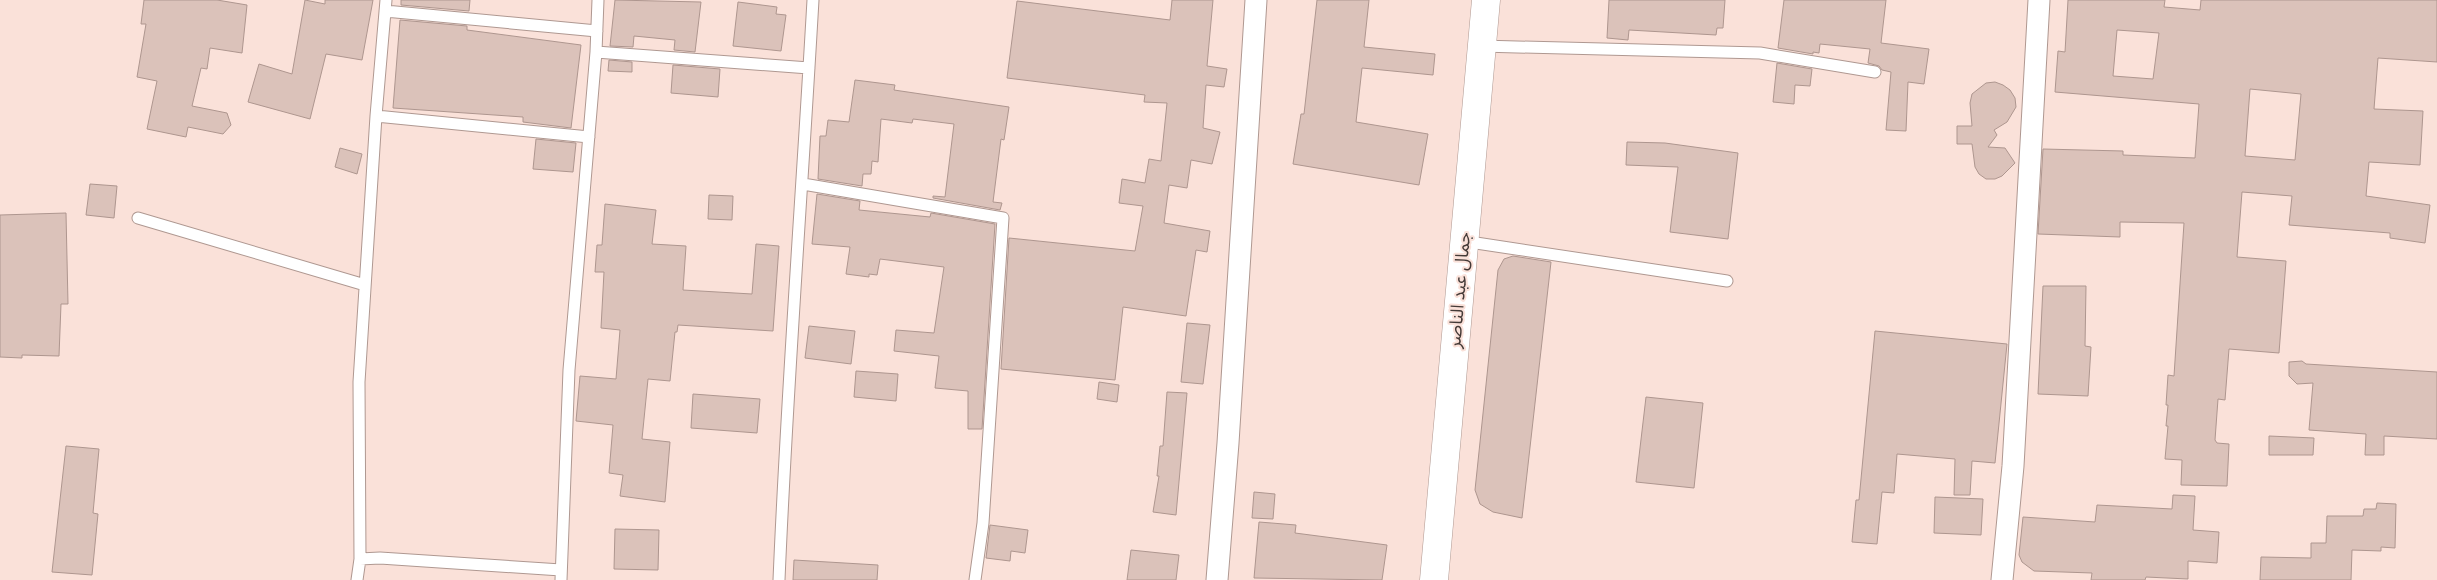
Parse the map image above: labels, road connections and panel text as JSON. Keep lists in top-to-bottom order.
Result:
{
  "streets": {
    "main road": ["جمال عبد الناصر"]
  }
}
